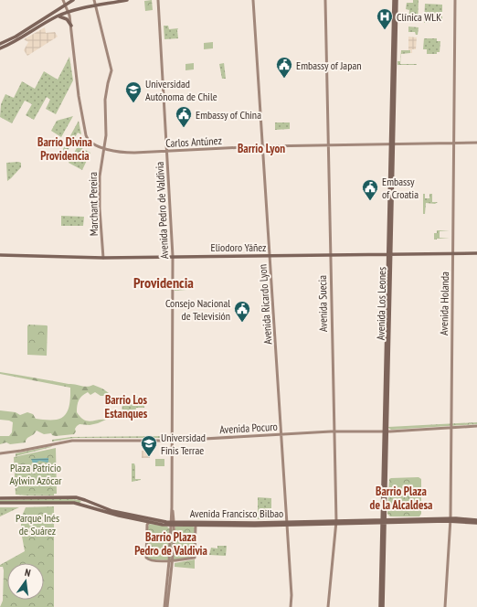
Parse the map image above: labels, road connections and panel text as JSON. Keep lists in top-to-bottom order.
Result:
{
  "streets": {
    "main road": ["Eliodoro Yáñez", "Avenida Los Leones", "Avenida Francisco Bilbao"],
    "street": [
      "Carlos Antúnez",
      "Marchant Pereira",
      "Avenida Pedro de Valdivia",
      "Avenida Suecia",
      "Avenida Holanda",
      "Avenida Ricardo Lyon",
      "Avenida Pocuro"
    ]
  },
  "crossings": [
    ["Carlos Antúnez", "Marchant Pereira"],
    ["Carlos Antúnez", "Avenida Pedro de Valdivia"],
    ["Carlos Antúnez", "Avenida Suecia"],
    ["Carlos Antúnez", "Avenida Los Leones"],
    ["Carlos Antúnez", "Avenida Holanda"],
    ["Carlos Antúnez", "Avenida Ricardo Lyon"],
    ["Marchant Pereira", "Eliodoro Yáñez"],
    ["Avenida Pedro de Valdivia", "Eliodoro Yáñez"],
    ["Avenida Pedro de Valdivia", "Avenida Pocuro"],
    ["Avenida Pedro de Valdivia", "Avenida Francisco Bilbao"],
    ["Eliodoro Yáñez", "Avenida Suecia"],
    ["Eliodoro Yáñez", "Avenida Los Leones"],
    ["Eliodoro Yáñez", "Avenida Holanda"],
    ["Eliodoro Yáñez", "Avenida Ricardo Lyon"],
    ["Avenida Suecia", "Avenida Pocuro"],
    ["Avenida Suecia", "Avenida Francisco Bilbao"],
    ["Avenida Los Leones", "Avenida Pocuro"],
    ["Avenida Los Leones", "Avenida Francisco Bilbao"],
    ["Avenida Holanda", "Avenida Pocuro"],
    ["Avenida Holanda", "Avenida Francisco Bilbao"],
    ["Avenida Ricardo Lyon", "Avenida Pocuro"],
    ["Avenida Ricardo Lyon", "Avenida Francisco Bilbao"]
  ],
  "districts": [
    "Barrio Divina Providencia",
    "Barrio Lyon",
    "Providencia",
    "Barrio Los Estanques",
    "Barrio Plaza de la Alcaldesa",
    "Barrio Plaza Pedro de Valdivia"
  ],
  "parks": ["Plaza Patricio Aylwin Azócar", "Parque Inés de Suárez"],
  "places": {
    "hospital": ["Clínica WLK"],
    "public building": [
      "Embassy of Japan",
      "Embassy of China",
      "Embassy of Croatia",
      "Consejo Nacional de Televisión"
    ],
    "school or university": ["Universidad Autónoma de Chile", "Universidad Finis Terrae"]
  },
  "north": "top"
}
